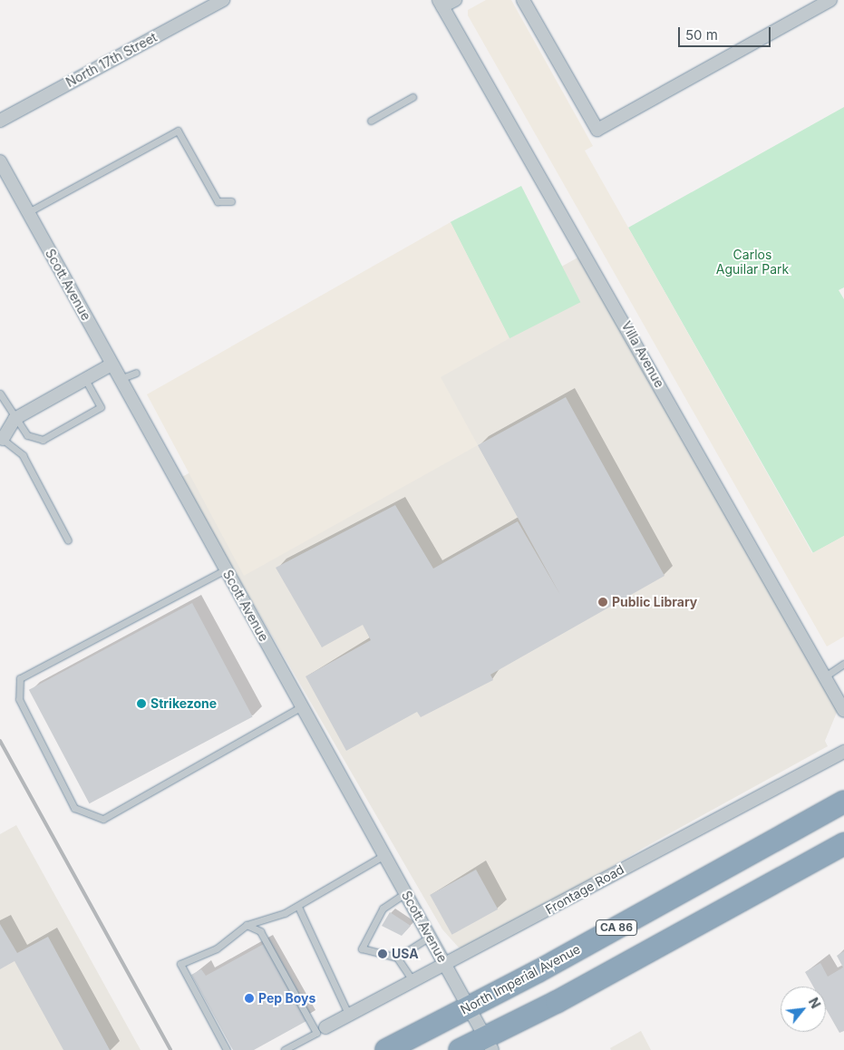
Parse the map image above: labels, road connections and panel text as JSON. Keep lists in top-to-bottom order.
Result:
{
  "streets": {
    "highway": ["CA 86", "North Imperial Avenue"],
    "street": [
      "North 17th Street",
      "Scott Avenue",
      "Villa Avenue",
      "Frontage Road"
    ]
  },
  "crossings": [
    ["Scott Avenue", "Frontage Road"],
    ["Scott Avenue", "CA 86"],
    ["Scott Avenue", "North Imperial Avenue"]
  ],
  "parks": ["Carlos Aguilar Park"],
  "places": [
    "Public Library",
    "Strikezone",
    "USA",
    "Pep Boys"
  ],
  "scale_bar": "50 m",
  "north": "top right"
}
